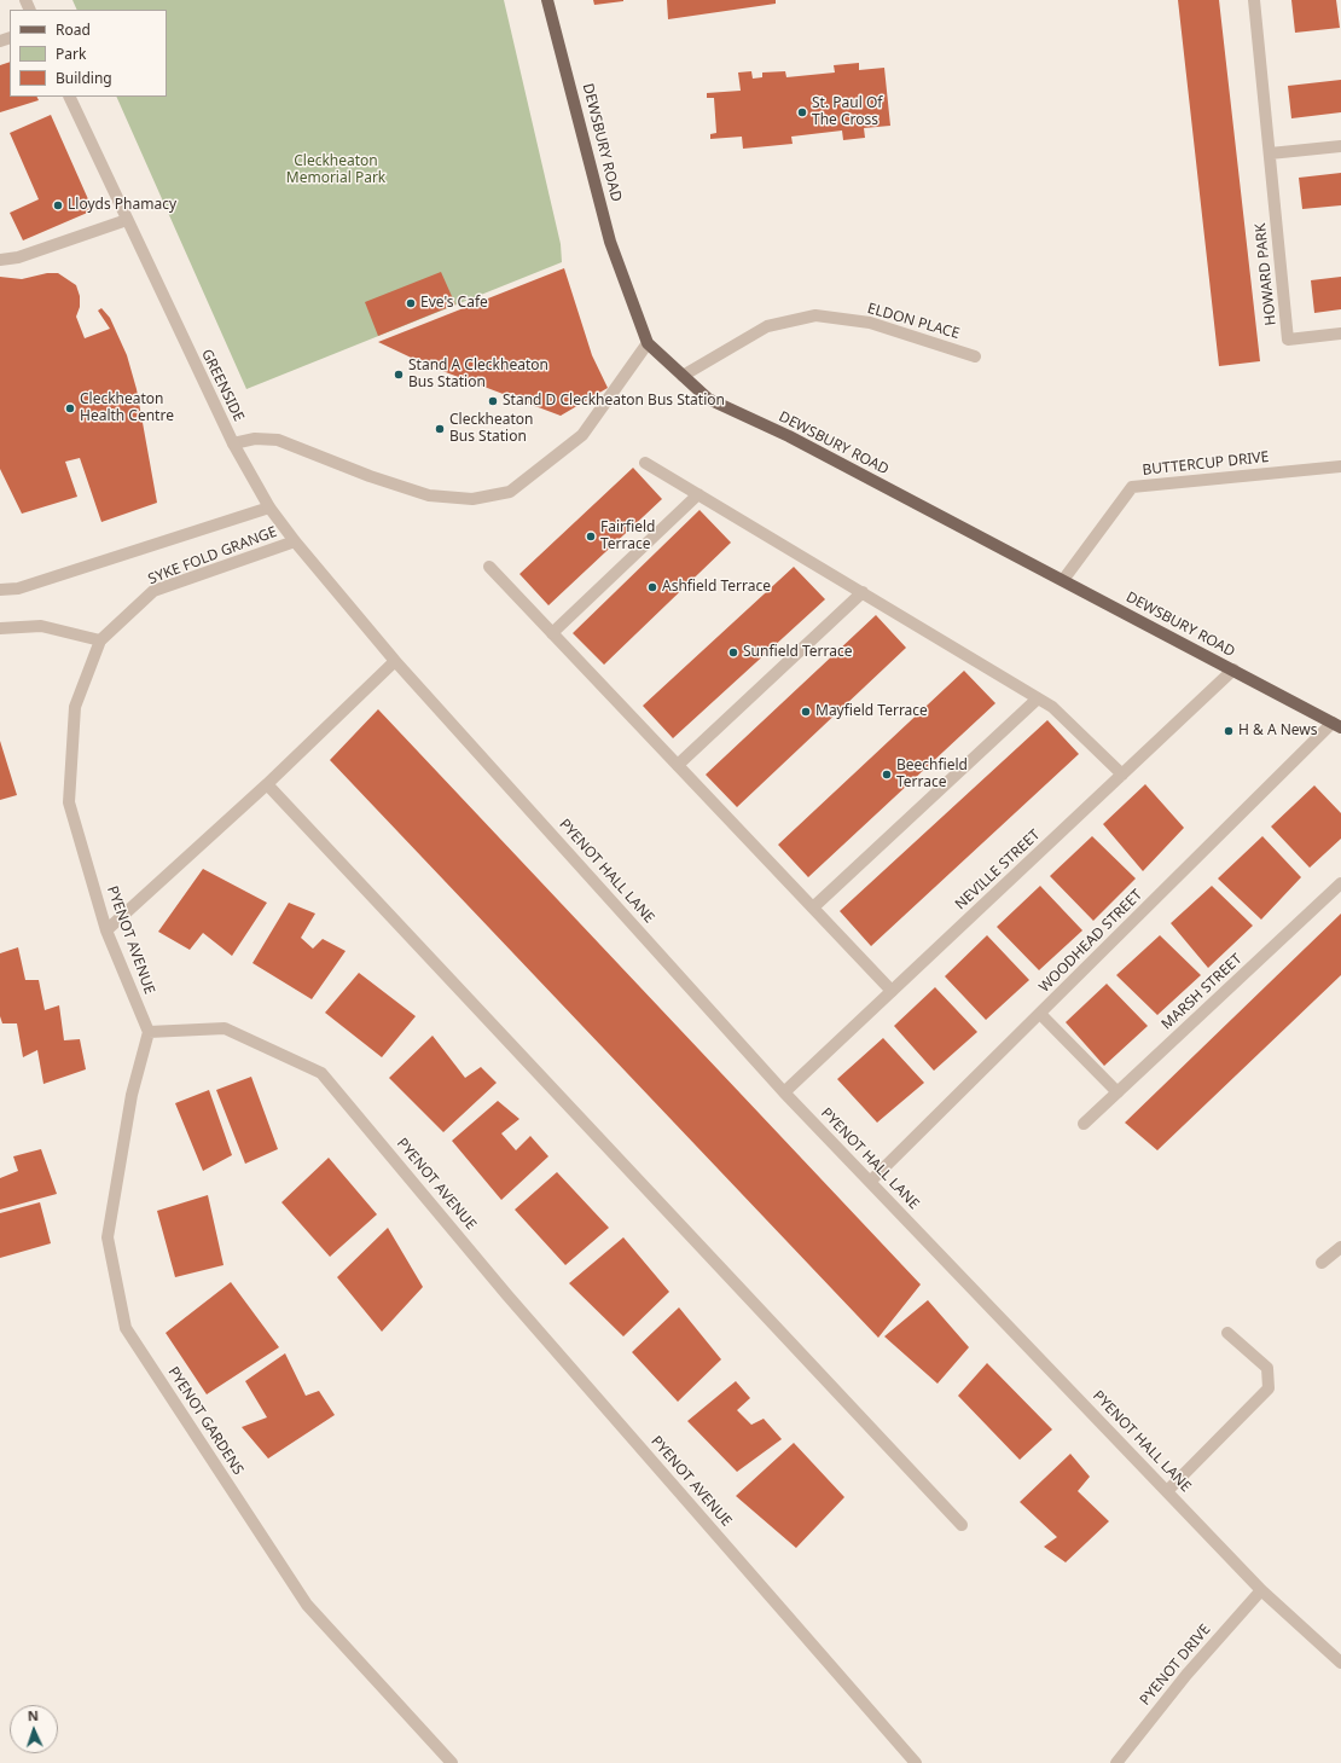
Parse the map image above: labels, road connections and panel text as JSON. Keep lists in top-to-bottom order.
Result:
{
  "streets": {
    "main road": ["DEWSBURY ROAD"],
    "street": [
      "HOWARD PARK",
      "ELDON PLACE",
      "GREENSIDE",
      "BUTTERCUP DRIVE",
      "SYKE FOLD GRANGE",
      "NEVILLE STREET",
      "PYENOT HALL LANE",
      "PYENOT AVENUE",
      "WOODHEAD STREET",
      "MARSH STREET",
      "PYENOT GARDENS",
      "PYENOT DRIVE"
    ]
  },
  "crossings": [
    ["DEWSBURY ROAD", "ELDON PLACE"],
    ["DEWSBURY ROAD", "BUTTERCUP DRIVE"],
    ["DEWSBURY ROAD", "NEVILLE STREET"],
    ["DEWSBURY ROAD", "WOODHEAD STREET"],
    ["GREENSIDE", "SYKE FOLD GRANGE"],
    ["GREENSIDE", "PYENOT HALL LANE"],
    ["SYKE FOLD GRANGE", "PYENOT AVENUE"],
    ["NEVILLE STREET", "PYENOT HALL LANE"],
    ["PYENOT HALL LANE", "WOODHEAD STREET"],
    ["PYENOT HALL LANE", "PYENOT DRIVE"],
    ["PYENOT AVENUE", "PYENOT GARDENS"]
  ],
  "parks": ["Cleckheaton Memorial Park"],
  "places": [
    "St. Paul Of The Cross",
    "Lloyds Phamacy",
    "Eve's Cafe",
    "Stand A Cleckheaton Bus Station",
    "Stand D Cleckheaton Bus Station",
    "Cleckheaton Health Centre",
    "Cleckheaton Bus Station",
    "Fairfield Terrace",
    "Ashfield Terrace",
    "Sunfield Terrace",
    "Mayfield Terrace",
    "H & A News",
    "Beechfield Terrace"
  ],
  "legend": ["Road", "Park", "Building"],
  "north": "top"
}
